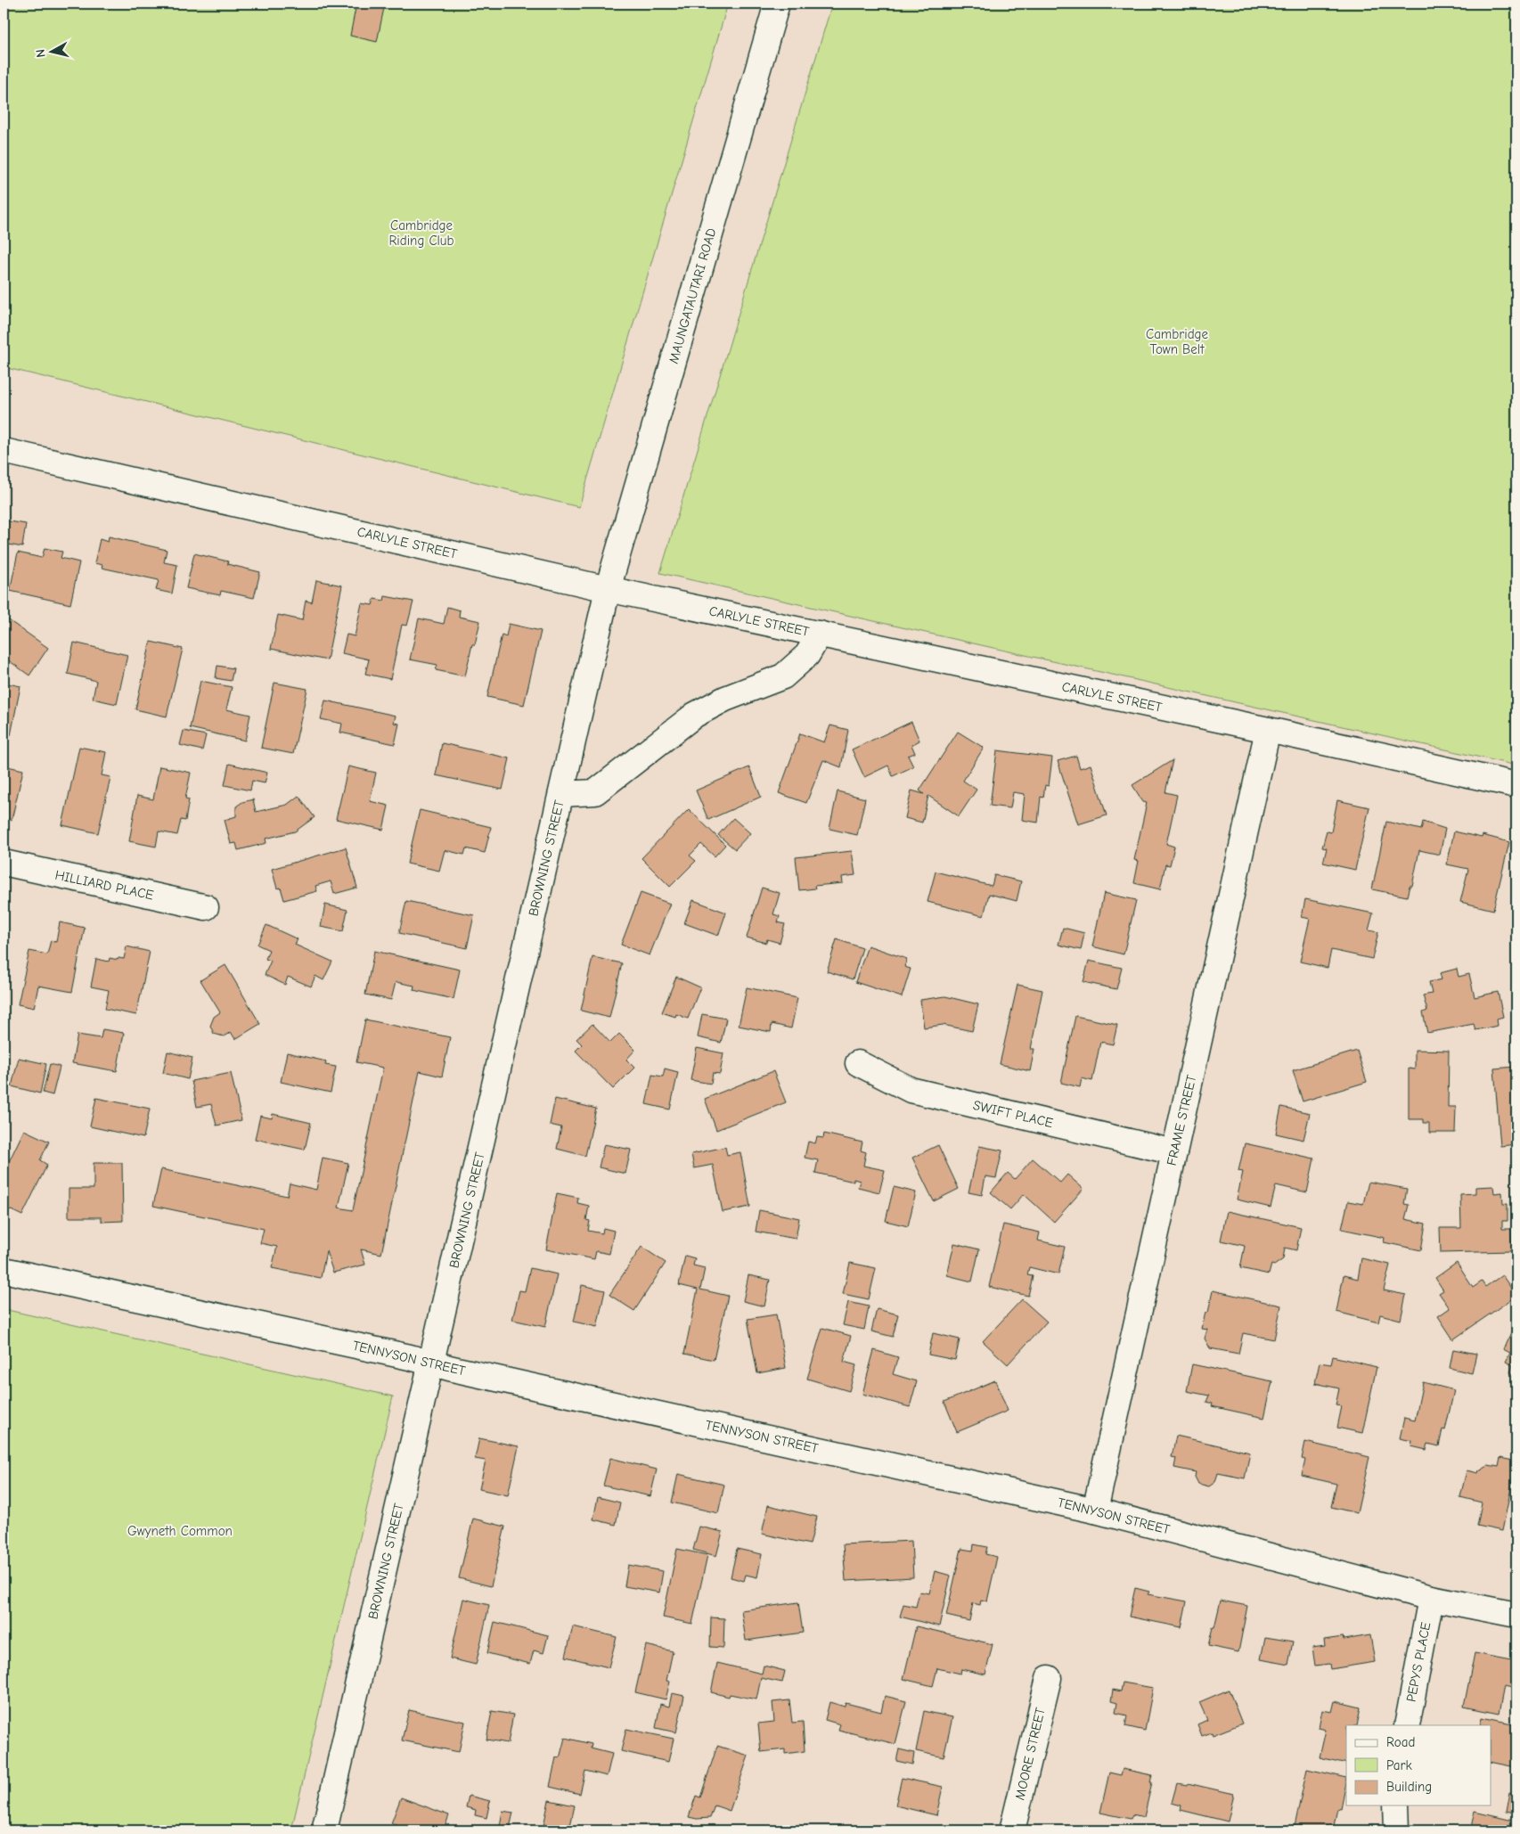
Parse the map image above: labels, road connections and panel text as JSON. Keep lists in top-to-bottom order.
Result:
{
  "streets": {
    "street": [
      "MAUNGATAUTARI ROAD",
      "CARLYLE STREET",
      "BROWNING STREET",
      "HILLIARD PLACE",
      "SWIFT PLACE",
      "FRAME STREET",
      "TENNYSON STREET",
      "PEPYS PLACE",
      "MOORE STREET"
    ]
  },
  "crossings": [
    ["MAUNGATAUTARI ROAD", "CARLYLE STREET"],
    ["MAUNGATAUTARI ROAD", "BROWNING STREET"],
    ["CARLYLE STREET", "BROWNING STREET"],
    ["CARLYLE STREET", "FRAME STREET"],
    ["BROWNING STREET", "TENNYSON STREET"],
    ["SWIFT PLACE", "FRAME STREET"],
    ["FRAME STREET", "TENNYSON STREET"],
    ["TENNYSON STREET", "PEPYS PLACE"]
  ],
  "parks": ["Cambridge Riding Club", "Cambridge Town Belt", "Gwyneth Common"],
  "legend": ["Road", "Park", "Building"],
  "north": "left"
}
